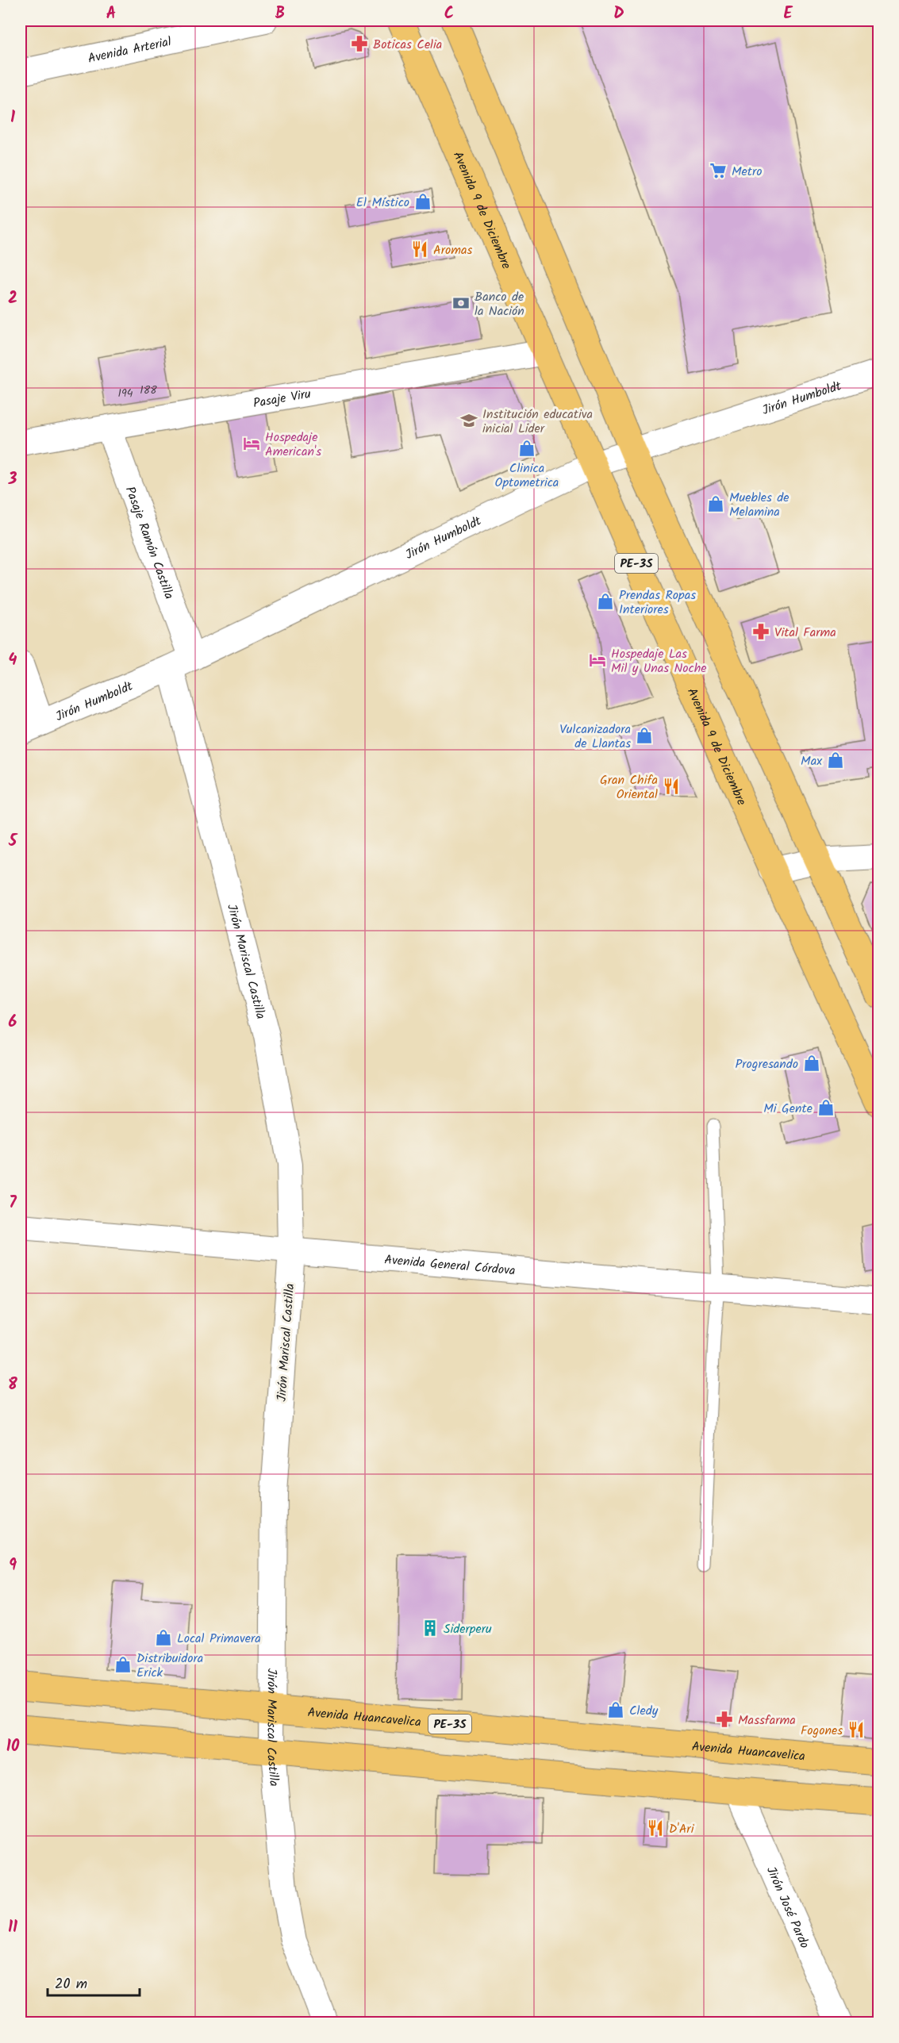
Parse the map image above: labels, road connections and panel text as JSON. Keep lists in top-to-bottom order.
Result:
{
  "streets": {
    "main road": ["Avenida 9 de Diciembre", "PE-3S", "Avenida Huancavelica"],
    "street": [
      "Avenida Arterial",
      "Pasaje Viru",
      "Jirón Humboldt",
      "Pasaje Ramón Castilla",
      "Jirón Mariscal Castilla",
      "Avenida General Córdova",
      "Jirón José Pardo"
    ]
  },
  "crossings": [
    ["Avenida 9 de Diciembre", "Pasaje Viru"],
    ["Avenida 9 de Diciembre", "Jirón Humboldt"],
    ["Pasaje Viru", "Pasaje Ramón Castilla"],
    ["Jirón Humboldt", "Pasaje Ramón Castilla"],
    ["Jirón Humboldt", "PE-3S"],
    ["Jirón Humboldt", "Jirón Mariscal Castilla"],
    ["Pasaje Ramón Castilla", "Jirón Mariscal Castilla"],
    ["Jirón Mariscal Castilla", "Avenida General Córdova"],
    ["Jirón Mariscal Castilla", "Avenida Huancavelica"]
  ],
  "places": {
    "pharmacy": ["Boticas Celia", "Vital Farma", "Massfarma"],
    "supermarket": ["Metro"],
    "shop": [
      "El Místico",
      "Clinica Optometrica",
      "Muebles de Melamina",
      "Prendas Ropas Interiores",
      "Vulcanizadora de Llantas",
      "Max",
      "Progresando",
      "Mi Gente",
      "Local Primavera",
      "Distribuidora Erick",
      "Cledy"
    ],
    "restaurant": [
      "Aromas",
      "Gran Chifa Oriental",
      "Fogones",
      "D'Ari"
    ],
    "bank": ["Banco de la Nación"],
    "school or university": ["Institución educativa inicial Lider"],
    "hotel": ["Hospedaje American's", "Hospedaje Las Mil y Unas Noche"],
    "building": ["Siderperu"]
  },
  "house_numbers": ["188", "194"],
  "scale_bar": "20 m",
  "grid": {
    "columns": [
      "A",
      "B",
      "C",
      "D",
      "E"
    ],
    "rows": [
      "1",
      "2",
      "3",
      "4",
      "5",
      "6",
      "7",
      "8",
      "9",
      "10",
      "11"
    ]
  }
}
